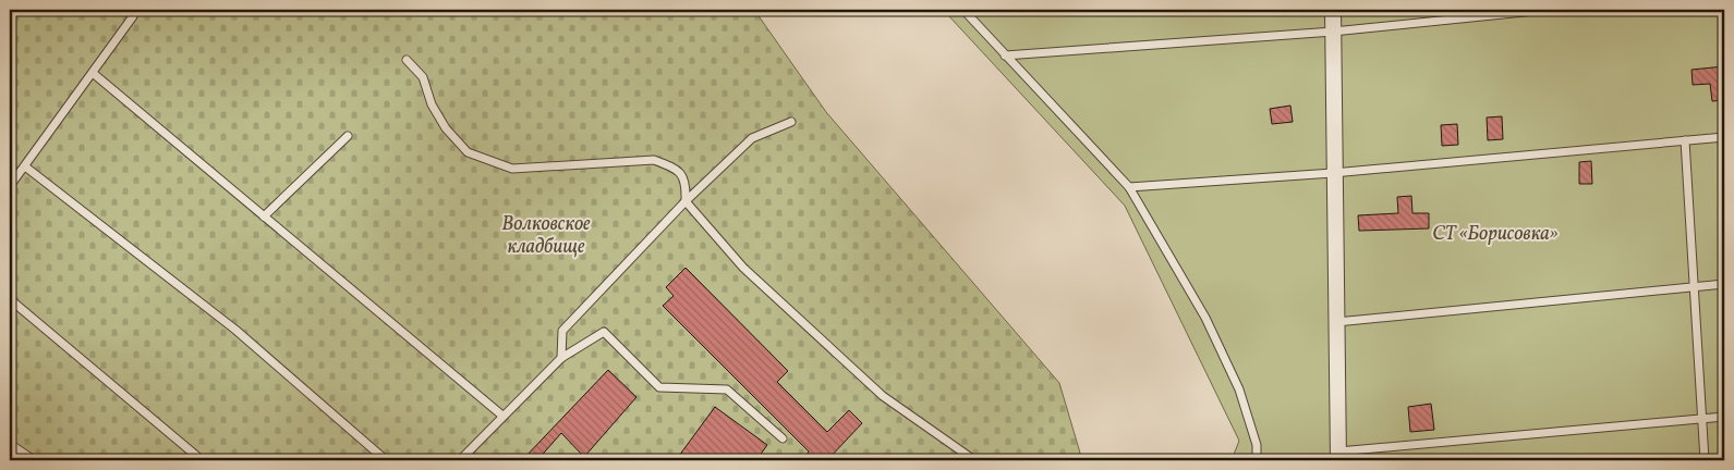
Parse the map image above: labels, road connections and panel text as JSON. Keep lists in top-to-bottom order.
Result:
{
  "parks": ["Волковское кладбище", "СТ «Борисовка»"]
}
